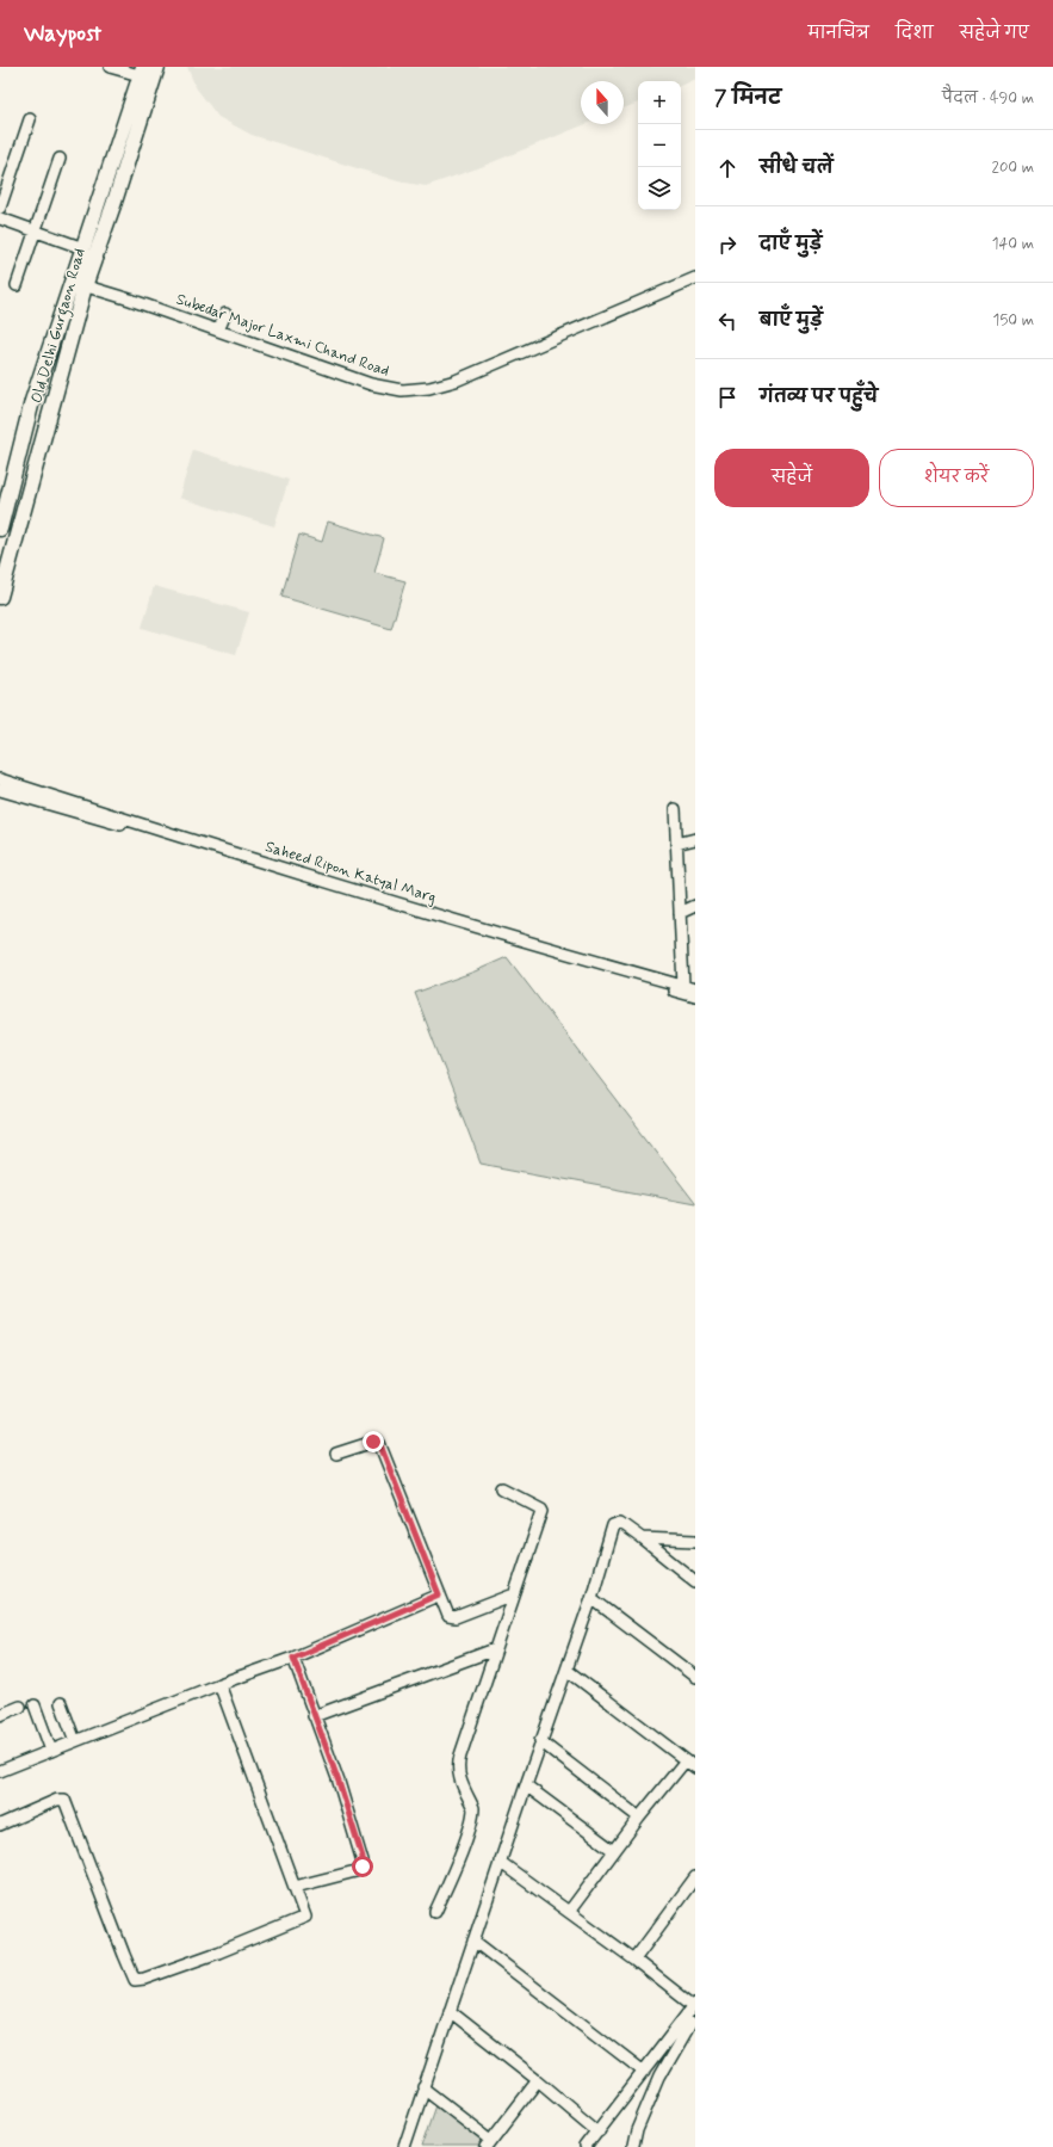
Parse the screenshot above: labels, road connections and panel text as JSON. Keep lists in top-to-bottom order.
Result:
{
  "streets": {
    "main road": ["Old Delhi Gurgaon Road"],
    "street": ["Subedar Major Laxmi Chand Road", "Saheed Ripon Katyal Marg"]
  },
  "crossings": [
    ["Old Delhi Gurgaon Road", "Subedar Major Laxmi Chand Road"]
  ],
  "north": "top",
  "page": {
    "header": "Waypost",
    "nav": ["मानचित्र", "दिशा", "सहेजे गए"],
    "heading": ["7 मिनट", "पैदल · 490 m"],
    "map_buttons": ["+", "−"],
    "list": [
      ["सीधे चलें", "200 m"],
      ["दाएँ मुड़ें", "140 m"],
      ["बाएँ मुड़ें", "150 m"],
      "गंतव्य पर पहुँचे"
    ],
    "buttons": ["सहेजें", "शेयर करें"]
  }
}
